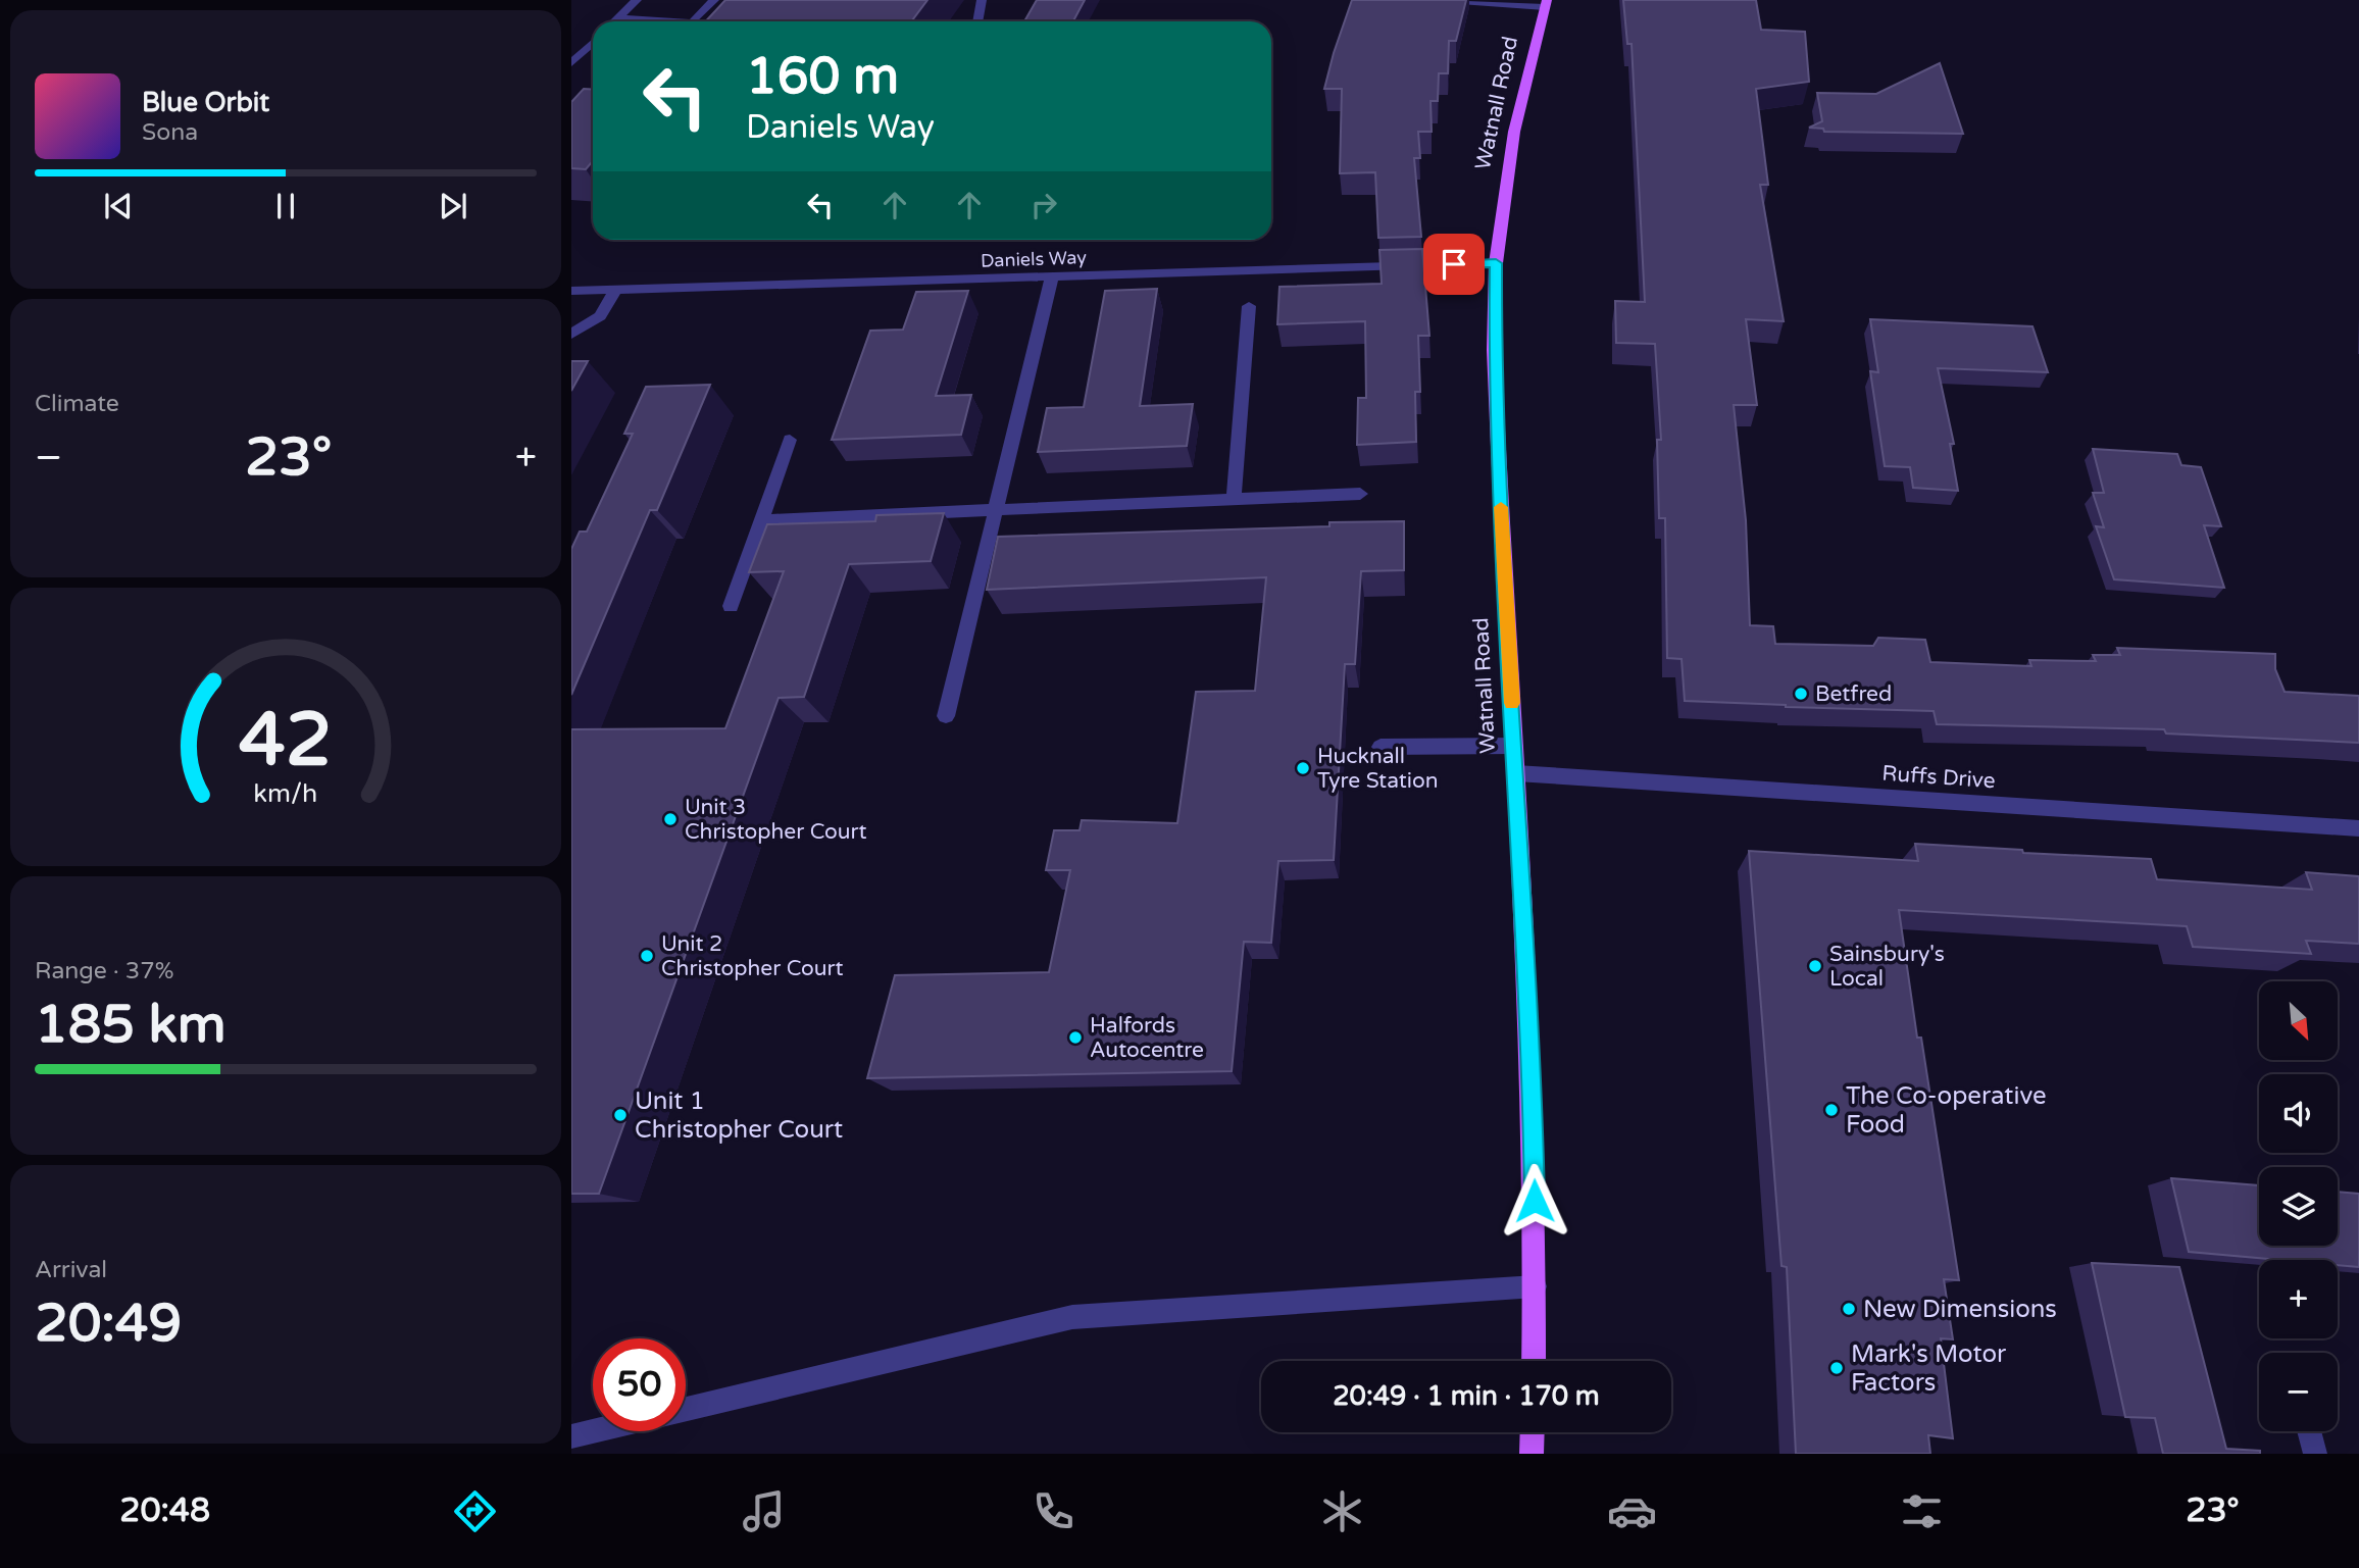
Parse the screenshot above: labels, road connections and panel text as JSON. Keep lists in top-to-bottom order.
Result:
{
  "streets": {
    "main road": ["Watnall Road"],
    "street": ["Daniels Way", "Ruffs Drive"]
  },
  "crossings": [
    ["Watnall Road", "Daniels Way"],
    ["Watnall Road", "Ruffs Drive"]
  ],
  "places": [
    "Betfred",
    "Hucknall Tyre Station",
    "Unit 3 Christopher Court",
    "Unit 2 Christopher Court",
    "Sainsbury's Local",
    "Halfords Autocentre",
    "The Co-operative Food",
    "Unit 1 Christopher Court",
    "New Dimensions",
    "Mark's Motor Factors"
  ],
  "north": "bottom right",
  "page": {
    "turn": ["160 m", "Daniels Way"],
    "song": ["Blue Orbit", "Sona"],
    "tile": [
      "Climate",
      ["Range · 37%", "185 km"],
      ["Arrival", "20:49"]
    ],
    "heat": ["−", "23°", "+"],
    "map_buttons": ["+", "−"],
    "limit": "50",
    "trip": "20:49 · 1 min · 170 m",
    "tabs": ["20:48", "23°"],
    "gauge": ["42", "km/h"]
  }
}
